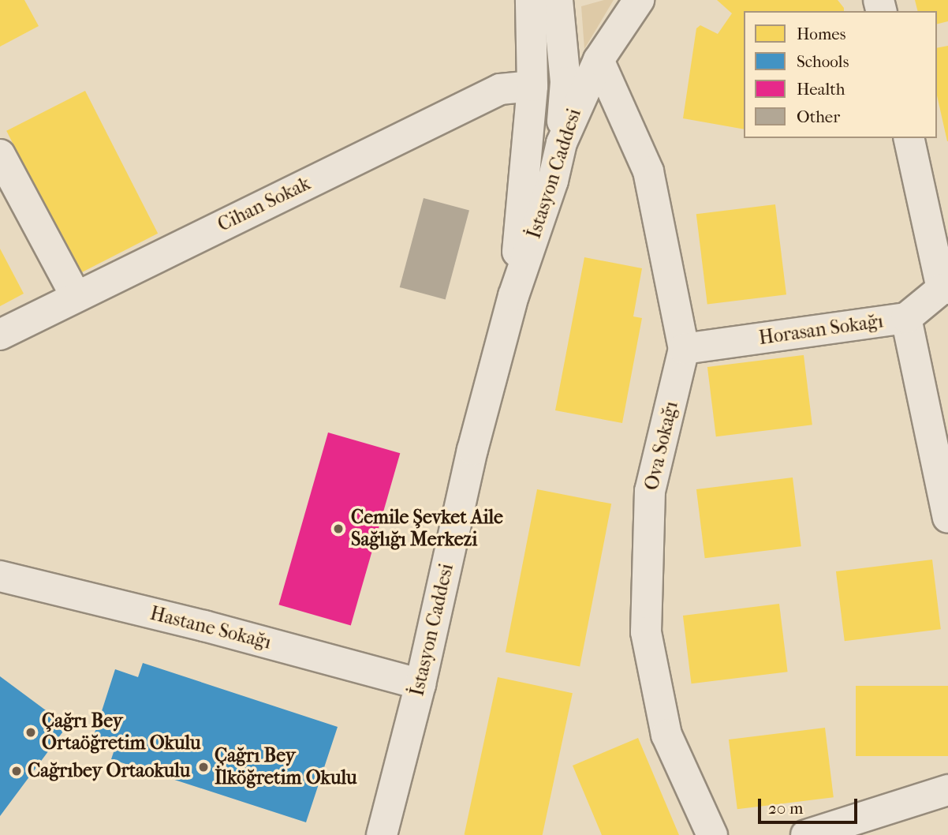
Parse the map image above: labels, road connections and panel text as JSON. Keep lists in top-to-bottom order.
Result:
{
  "streets": {
    "street": [
      "İstasyon Caddesi",
      "Cihan Sokak",
      "Horasan Sokağı",
      "Ova Sokağı",
      "Hastane Sokağı"
    ]
  },
  "crossings": [
    ["İstasyon Caddesi", "Cihan Sokak"],
    ["İstasyon Caddesi", "Ova Sokağı"],
    ["İstasyon Caddesi", "Hastane Sokağı"],
    ["Horasan Sokağı", "Ova Sokağı"]
  ],
  "places": [
    "Cemile Şevket Aile Sağlığı Merkezi",
    "Çağrı Bey Ortaöğretim Okulu",
    "Çağrı Bey İlköğretim Okulu",
    "Cağrıbey Ortaokulu"
  ],
  "legend": [
    "Homes",
    "Schools",
    "Health",
    "Other"
  ],
  "scale_bar": "20 m"
}
